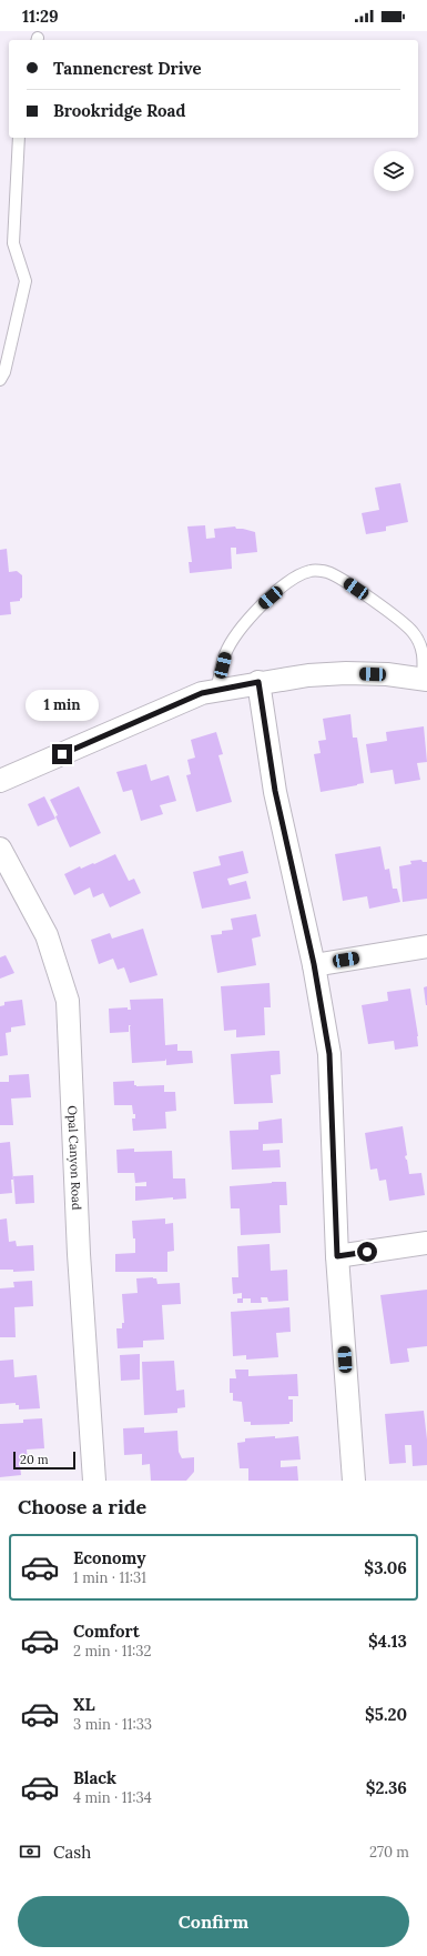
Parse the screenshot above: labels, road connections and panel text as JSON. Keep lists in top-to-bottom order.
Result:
{
  "streets": {
    "street": ["Opal Canyon Road"]
  },
  "scale_bar": "20 m",
  "page": {
    "status": "11:29",
    "banner": ["Tannencrest Drive", "Brookridge Road"],
    "bubble": "1 min",
    "scale": "20 m",
    "heading": "Choose a ride",
    "list": [
      {
        "name": "Economy",
        "note": "1 min · 11:31",
        "value": "$3.06"
      },
      {
        "name": "Comfort",
        "note": "2 min · 11:32",
        "value": "$4.13"
      },
      {
        "name": "XL",
        "note": "3 min · 11:33",
        "value": "$5.20"
      },
      {
        "name": "Black",
        "note": "4 min · 11:34",
        "value": "$2.36"
      }
    ],
    "pay": ["Cash", "270 m"],
    "buttons": "Confirm"
  }
}
